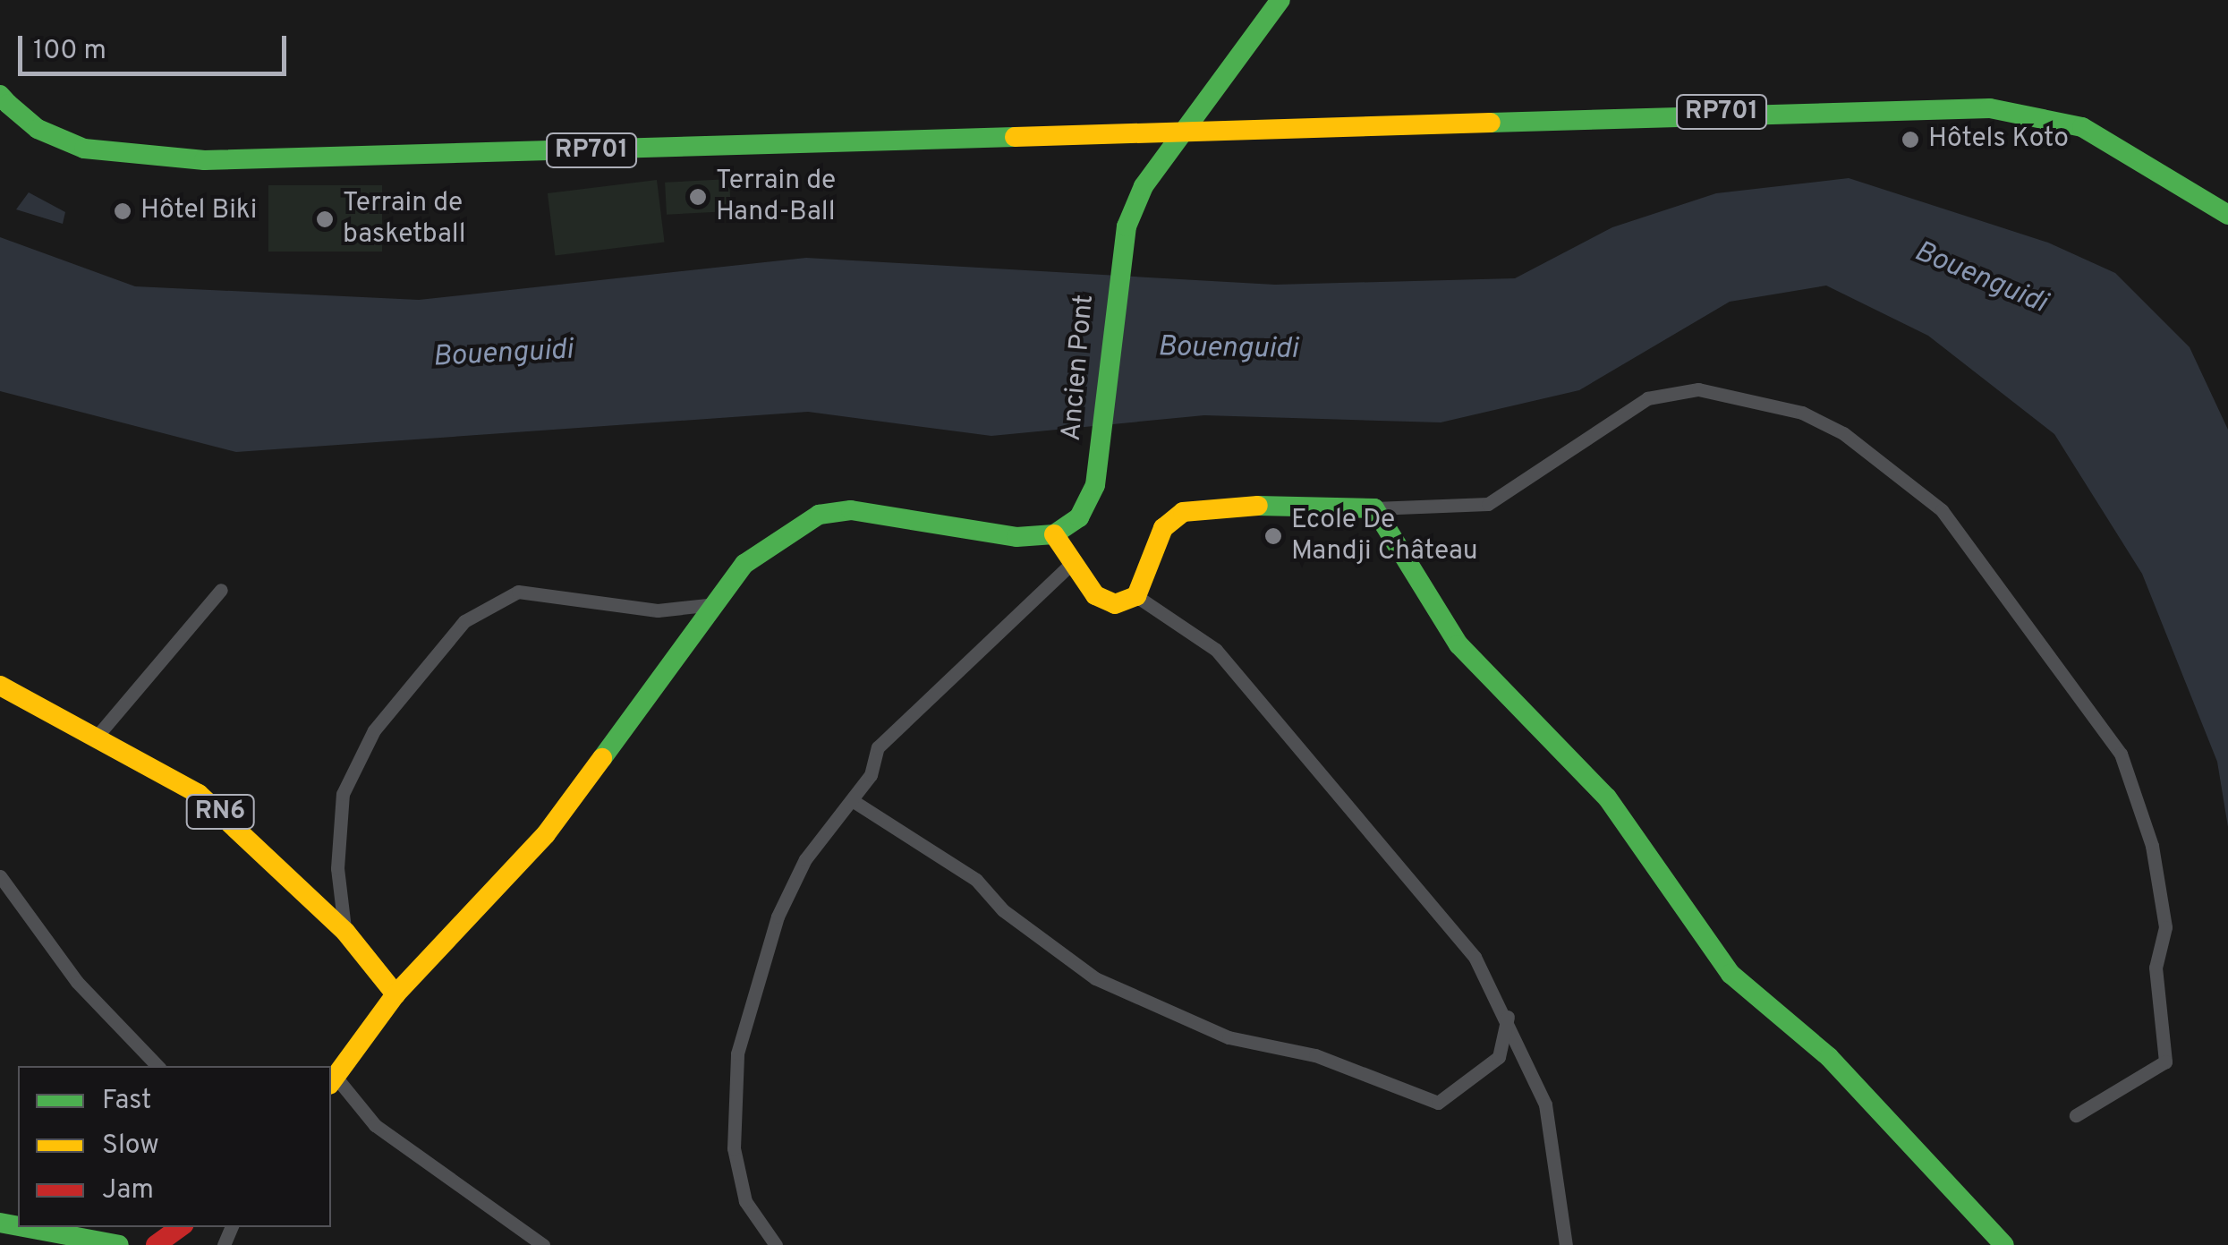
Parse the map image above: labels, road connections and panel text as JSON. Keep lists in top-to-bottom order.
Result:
{
  "streets": {
    "main road": ["RP701", "Ancien Pont", "RN6"]
  },
  "crossings": [
    ["RP701", "Ancien Pont"]
  ],
  "water": ["Bouenguidi"],
  "places": [
    "Hôtels Koto",
    "Terrain de Hand-Ball",
    "Hôtel Biki",
    "Terrain de basketball",
    "Ecole De Mandji Château"
  ],
  "legend": ["Fast", "Slow", "Jam"],
  "scale_bar": "100 m"
}
